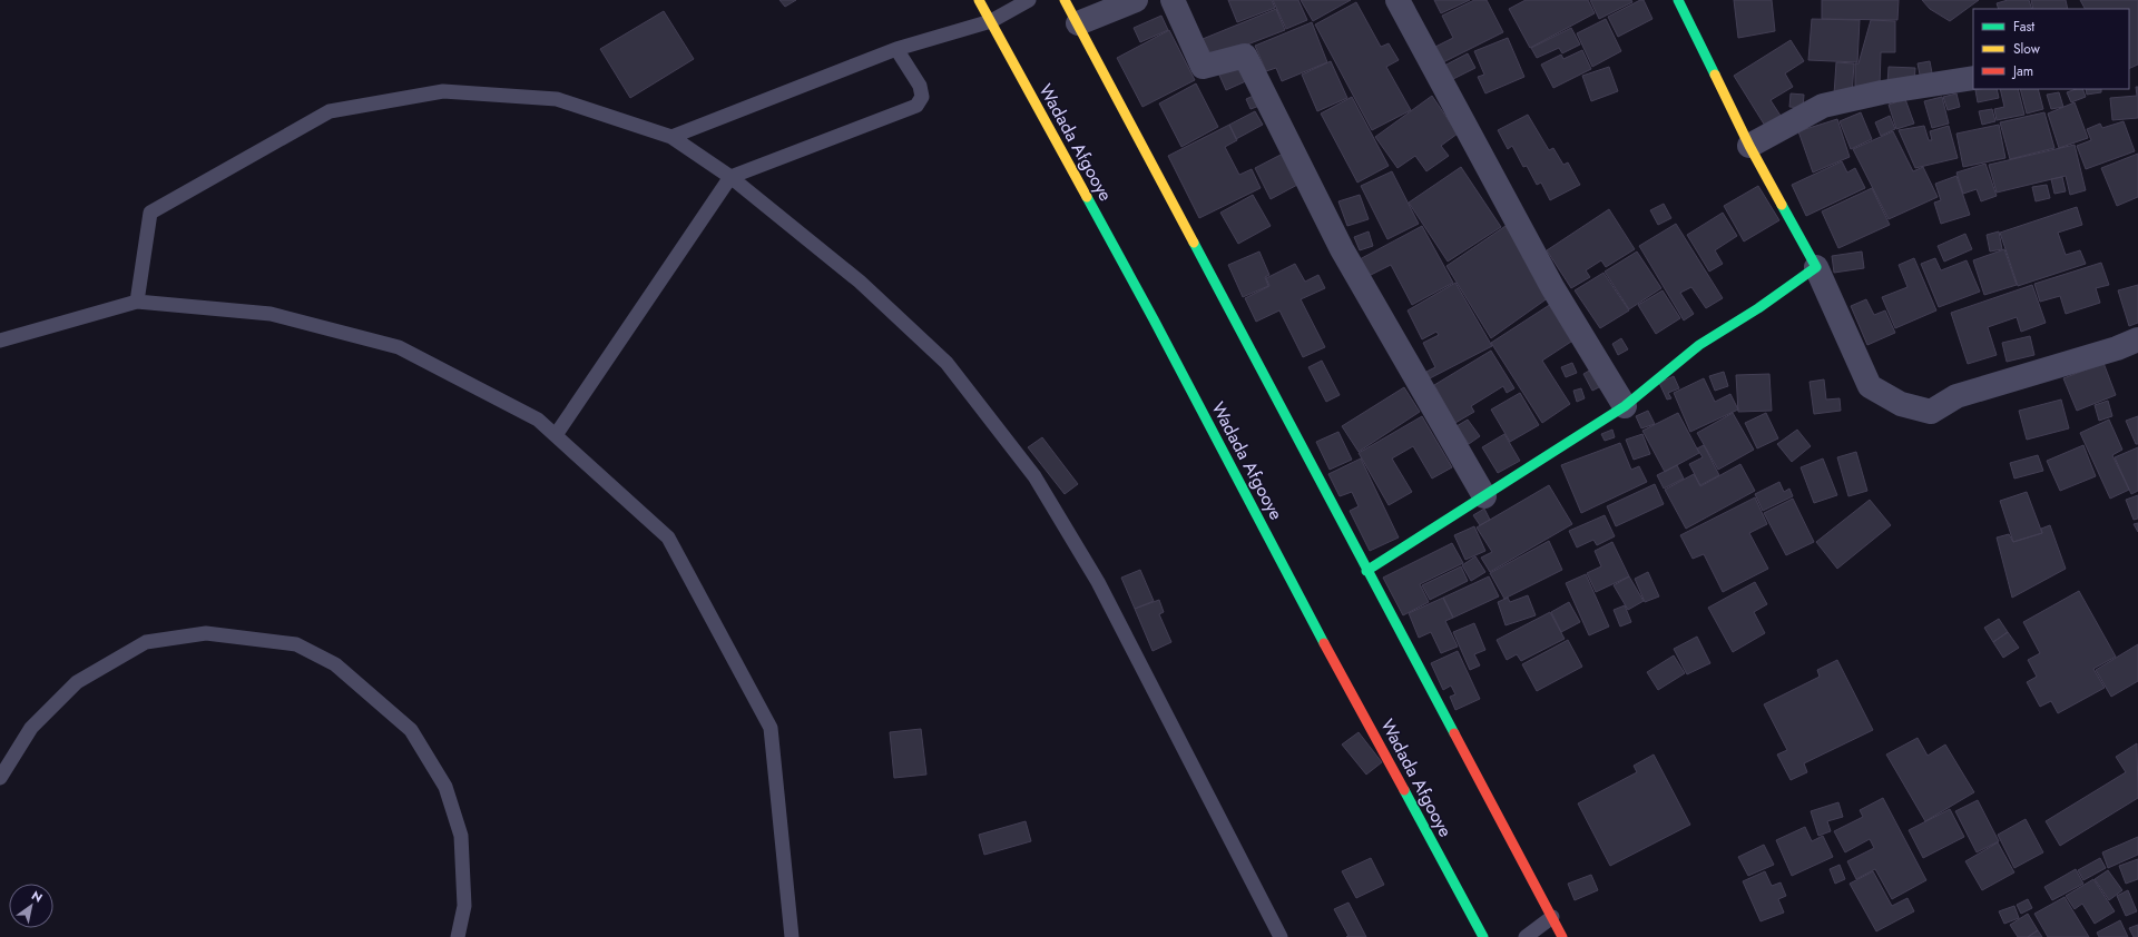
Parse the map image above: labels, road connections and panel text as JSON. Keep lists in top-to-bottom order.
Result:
{
  "streets": {
    "main road": ["Wadada Afgooye"]
  },
  "legend": ["Fast", "Slow", "Jam"],
  "north": "top right"
}
